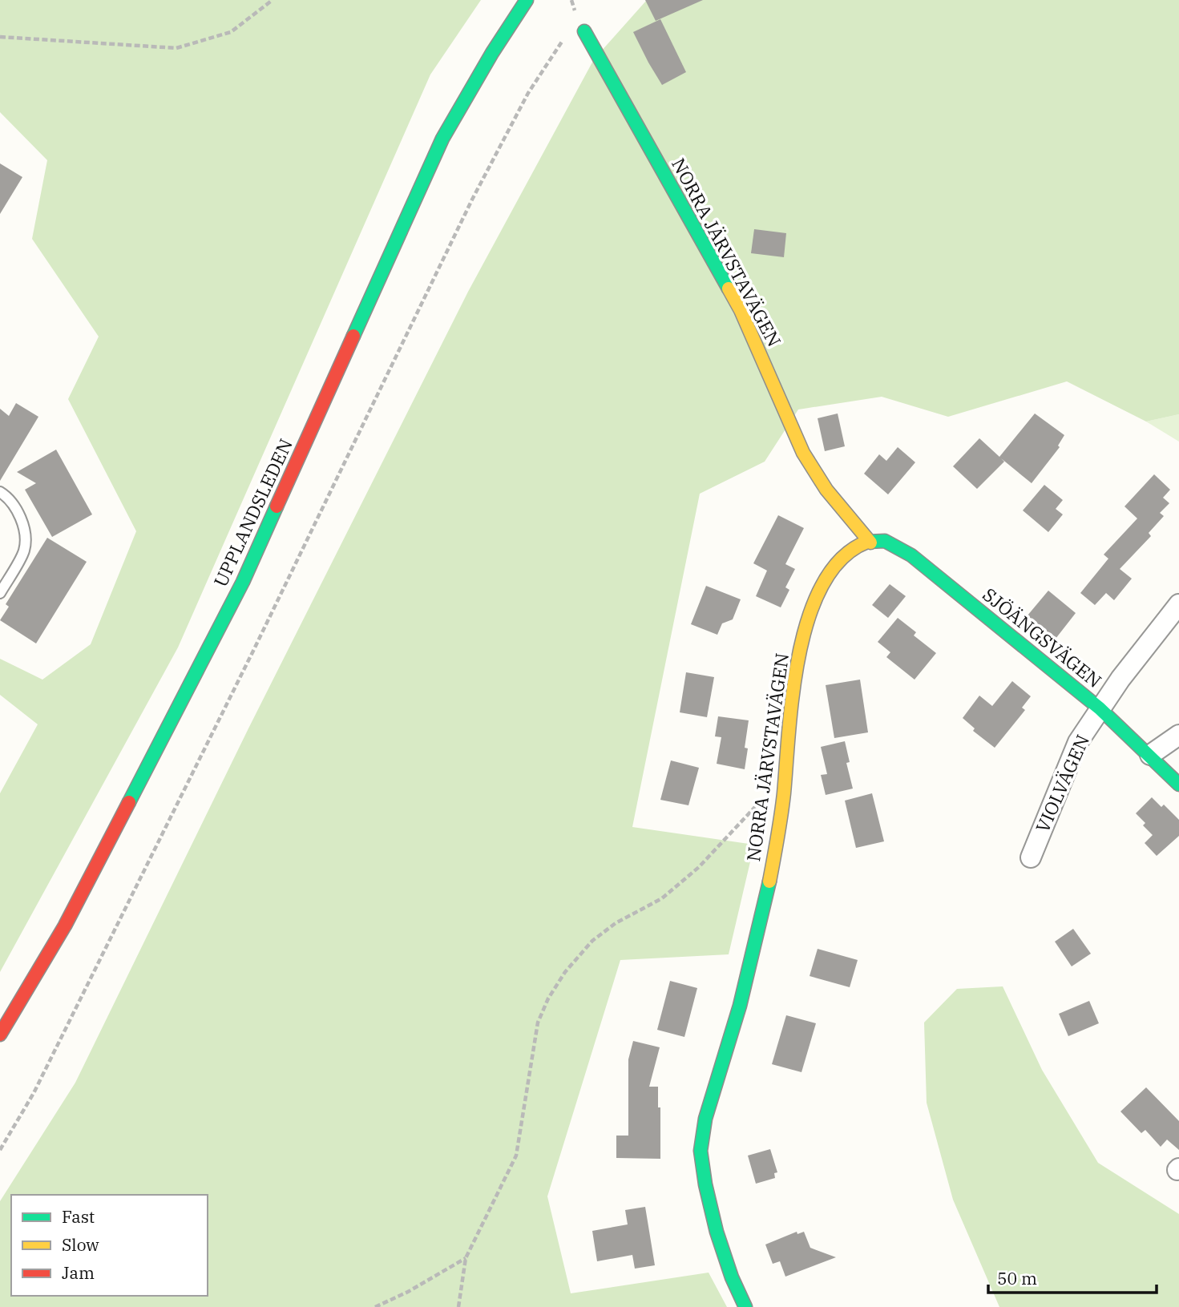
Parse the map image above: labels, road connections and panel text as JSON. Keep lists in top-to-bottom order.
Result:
{
  "streets": {
    "street": [
      "NORRA JÄRVSTAVÄGEN",
      "UPPLANDSLEDEN",
      "SJÖÄNGSVÄGEN",
      "VIOLVÄGEN"
    ]
  },
  "crossings": [
    ["NORRA JÄRVSTAVÄGEN", "SJÖÄNGSVÄGEN"],
    ["SJÖÄNGSVÄGEN", "VIOLVÄGEN"]
  ],
  "legend": ["Fast", "Slow", "Jam"],
  "scale_bar": "50 m"
}
